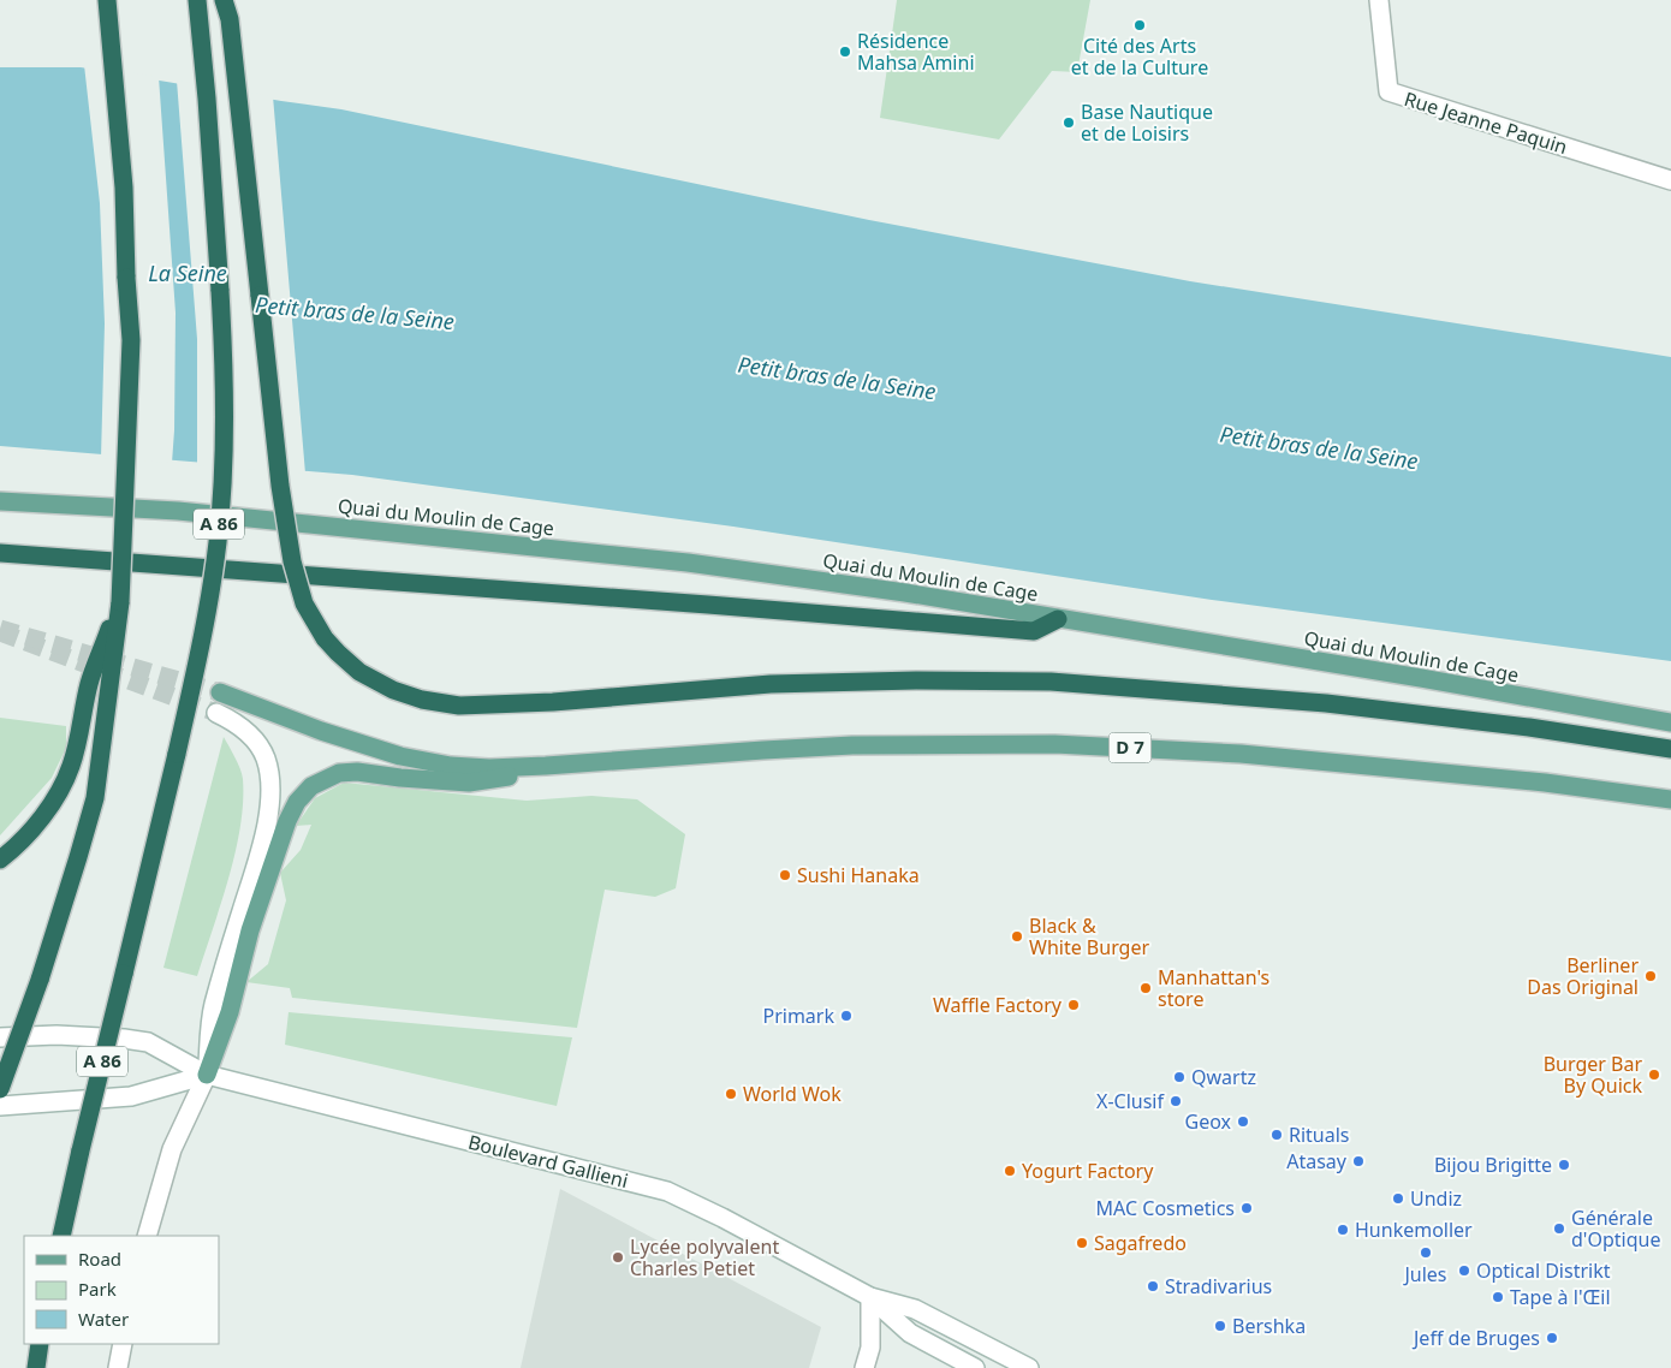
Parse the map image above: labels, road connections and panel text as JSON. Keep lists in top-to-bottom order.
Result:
{
  "streets": {
    "highway": ["A 86"],
    "main road": [
      "Rue Jeanne Paquin",
      "Quai du Moulin de Cage",
      "D 7",
      "Boulevard Gallieni"
    ]
  },
  "water": ["La Seine", "Petit bras de la Seine"],
  "places": [
    "Cité des Arts et de la Culture",
    "Résidence Mahsa Amini",
    "Base Nautique et de Loisirs",
    "Sushi Hanaka",
    "Black & White Burger",
    "Berliner Das Original",
    "Manhattan's store",
    "Waffle Factory",
    "Primark",
    "Burger Bar By Quick",
    "Qwartz",
    "World Wok",
    "X-Clusif",
    "Geox",
    "Rituals",
    "Atasay",
    "Bijou Brigitte",
    "Yogurt Factory",
    "Undiz",
    "MAC Cosmetics",
    "Générale d'Optique",
    "Hunkemoller",
    "Sagafredo",
    "Jules",
    "Lycée polyvalent Charles Petiet",
    "Optical Distrikt",
    "Stradivarius",
    "Tape à l'Œil",
    "Bershka",
    "Jeff de Bruges"
  ],
  "legend": ["Road", "Park", "Water"]
}
